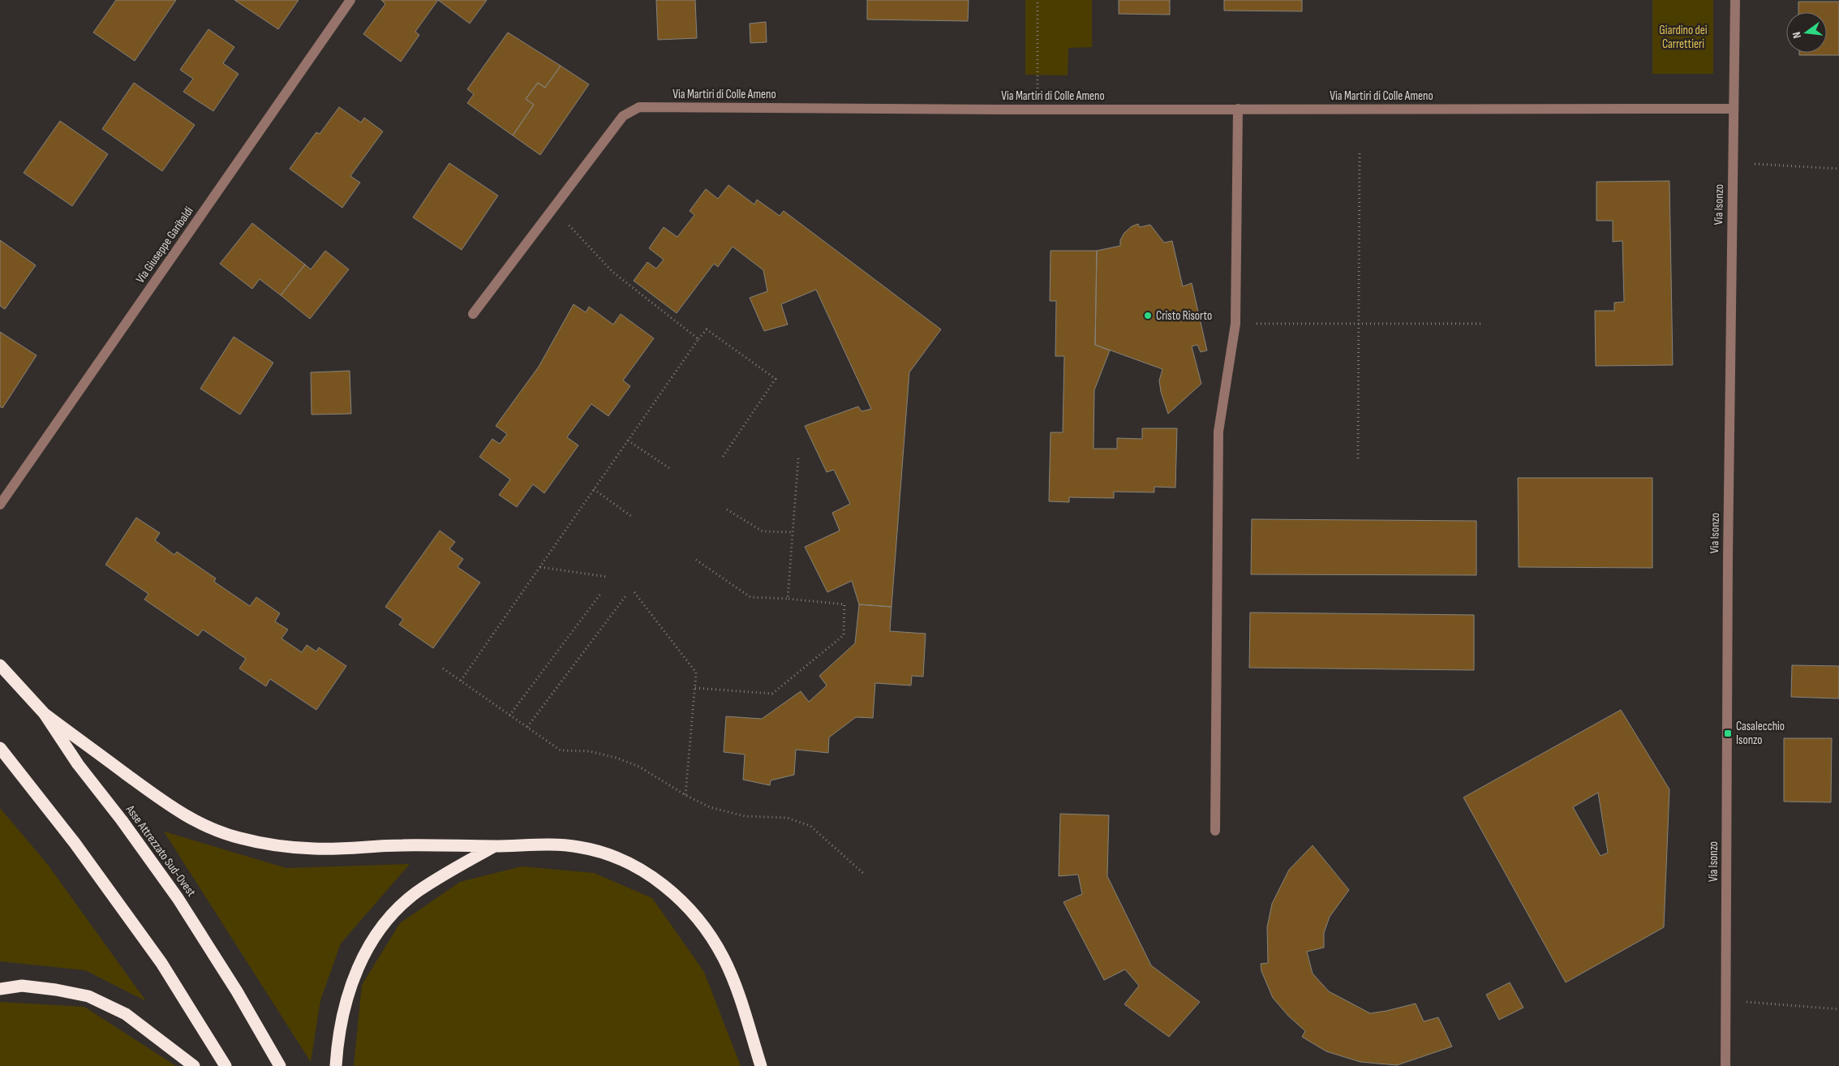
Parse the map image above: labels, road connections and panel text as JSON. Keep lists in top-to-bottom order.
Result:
{
  "streets": {
    "highway": ["Asse Attrezzato Sud-Ovest"],
    "street": ["Via Martiri di Colle Ameno", "Via Isonzo", "Via Giuseppe Garibaldi"]
  },
  "crossings": [
    ["Via Martiri di Colle Ameno", "Via Isonzo"]
  ],
  "parks": ["Giardino dei Carrettieri"],
  "places": {
    "other": ["Cristo Risorto"],
    "transit": ["Casalecchio Isonzo"]
  },
  "north": "left"
}
